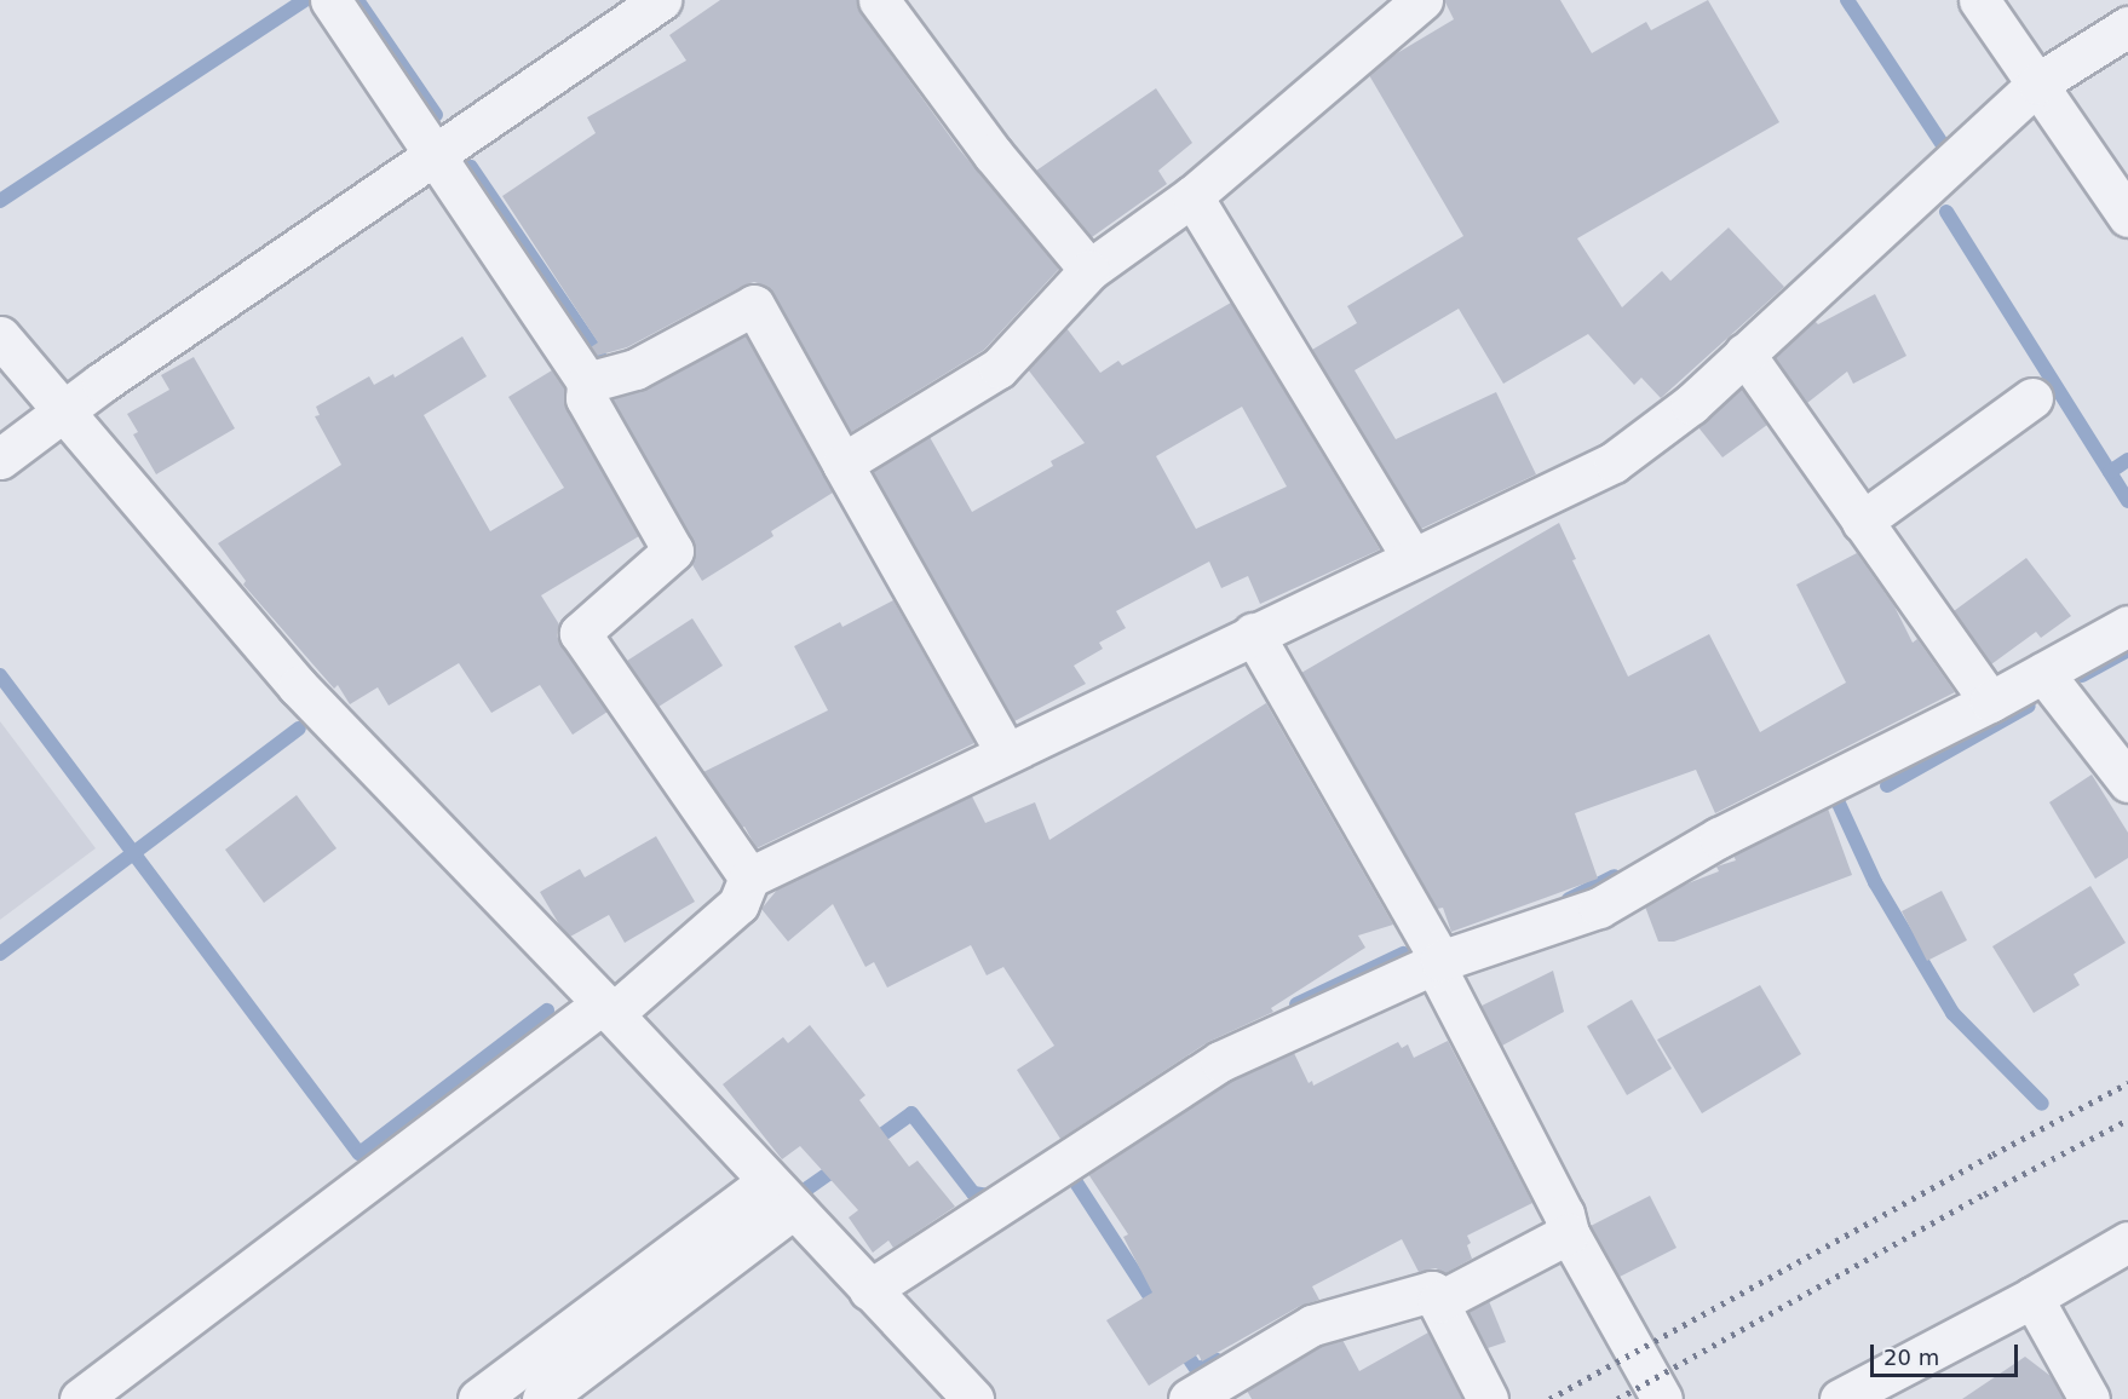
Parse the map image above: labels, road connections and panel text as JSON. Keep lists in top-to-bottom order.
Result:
{
  "scale_bar": "20 m"
}
